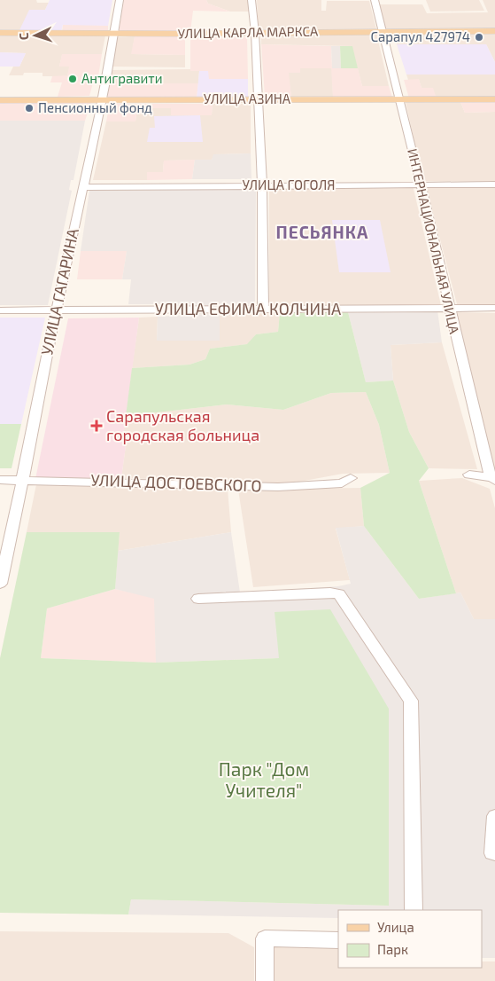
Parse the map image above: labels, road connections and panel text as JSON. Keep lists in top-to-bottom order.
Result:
{
  "streets": {
    "main road": ["УЛИЦА КАРЛА МАРКСА", "УЛИЦА АЗИНА"],
    "street": [
      "УЛИЦА ГОГОЛЯ",
      "ИНТЕРНАЦИОНАЛЬНАЯ УЛИЦА",
      "УЛИЦА ГАГАРИНА",
      "УЛИЦА ЕФИМА КОЛЧИНА",
      "УЛИЦА ДОСТОЕВСКОГО"
    ]
  },
  "crossings": [
    ["УЛИЦА КАРЛА МАРКСА", "ИНТЕРНАЦИОНАЛЬНАЯ УЛИЦА"],
    ["УЛИЦА КАРЛА МАРКСА", "УЛИЦА ГАГАРИНА"],
    ["УЛИЦА АЗИНА", "ИНТЕРНАЦИОНАЛЬНАЯ УЛИЦА"],
    ["УЛИЦА АЗИНА", "УЛИЦА ГАГАРИНА"],
    ["УЛИЦА ГОГОЛЯ", "ИНТЕРНАЦИОНАЛЬНАЯ УЛИЦА"],
    ["УЛИЦА ГОГОЛЯ", "УЛИЦА ГАГАРИНА"],
    ["ИНТЕРНАЦИОНАЛЬНАЯ УЛИЦА", "УЛИЦА ЕФИМА КОЛЧИНА"],
    ["УЛИЦА ГАГАРИНА", "УЛИЦА ЕФИМА КОЛЧИНА"],
    ["УЛИЦА ГАГАРИНА", "УЛИЦА ДОСТОЕВСКОГО"]
  ],
  "districts": ["ПЕСЬЯНКА"],
  "parks": ["Парк \"Дом Учителя\""],
  "places": {
    "other": ["Сарапул 427974", "Антигравити", "Пенсионный фонд"],
    "health": ["Сарапульская городская больница"]
  },
  "legend": ["Улица", "Парк"],
  "north": "left"
}
